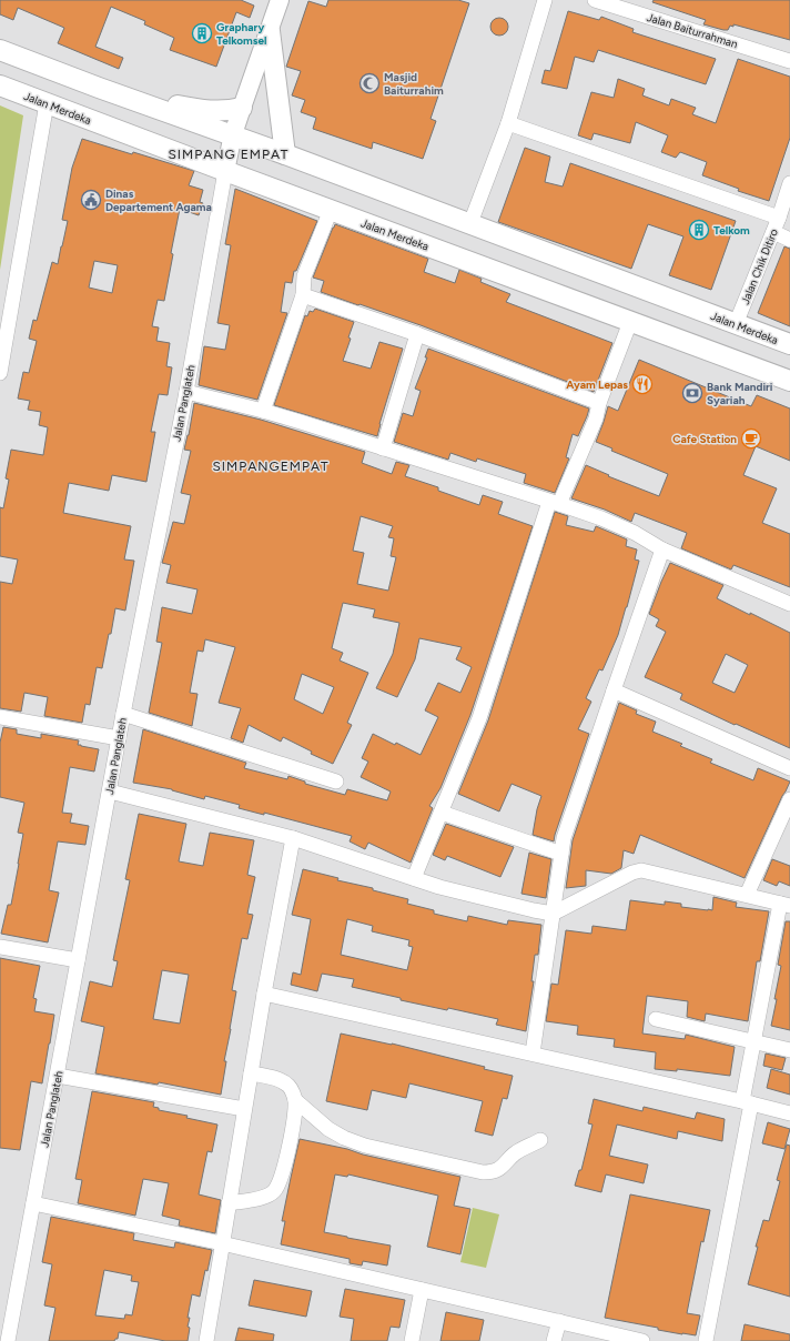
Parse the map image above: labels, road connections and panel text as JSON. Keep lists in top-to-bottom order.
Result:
{
  "streets": {
    "main road": ["Jalan Merdeka"],
    "street": ["Jalan Baiturrahman", "Jalan Chik Ditiro", "Jalan Panglateh"]
  },
  "crossings": [
    ["Jalan Merdeka", "Jalan Chik Ditiro"],
    ["Jalan Merdeka", "Jalan Panglateh"]
  ],
  "districts": ["SIMPANG EMPAT", "SIMPANGEMPAT"],
  "places": {
    "building": ["Graphary Telkomsel", "Telkom"],
    "mosque": ["Masjid Baiturrahim"],
    "public building": ["Dinas Departement Agama"],
    "restaurant": ["Ayam Lepas"],
    "bank": ["Bank Mandiri Syariah"],
    "cafe": ["Cafe Station"]
  }
}
